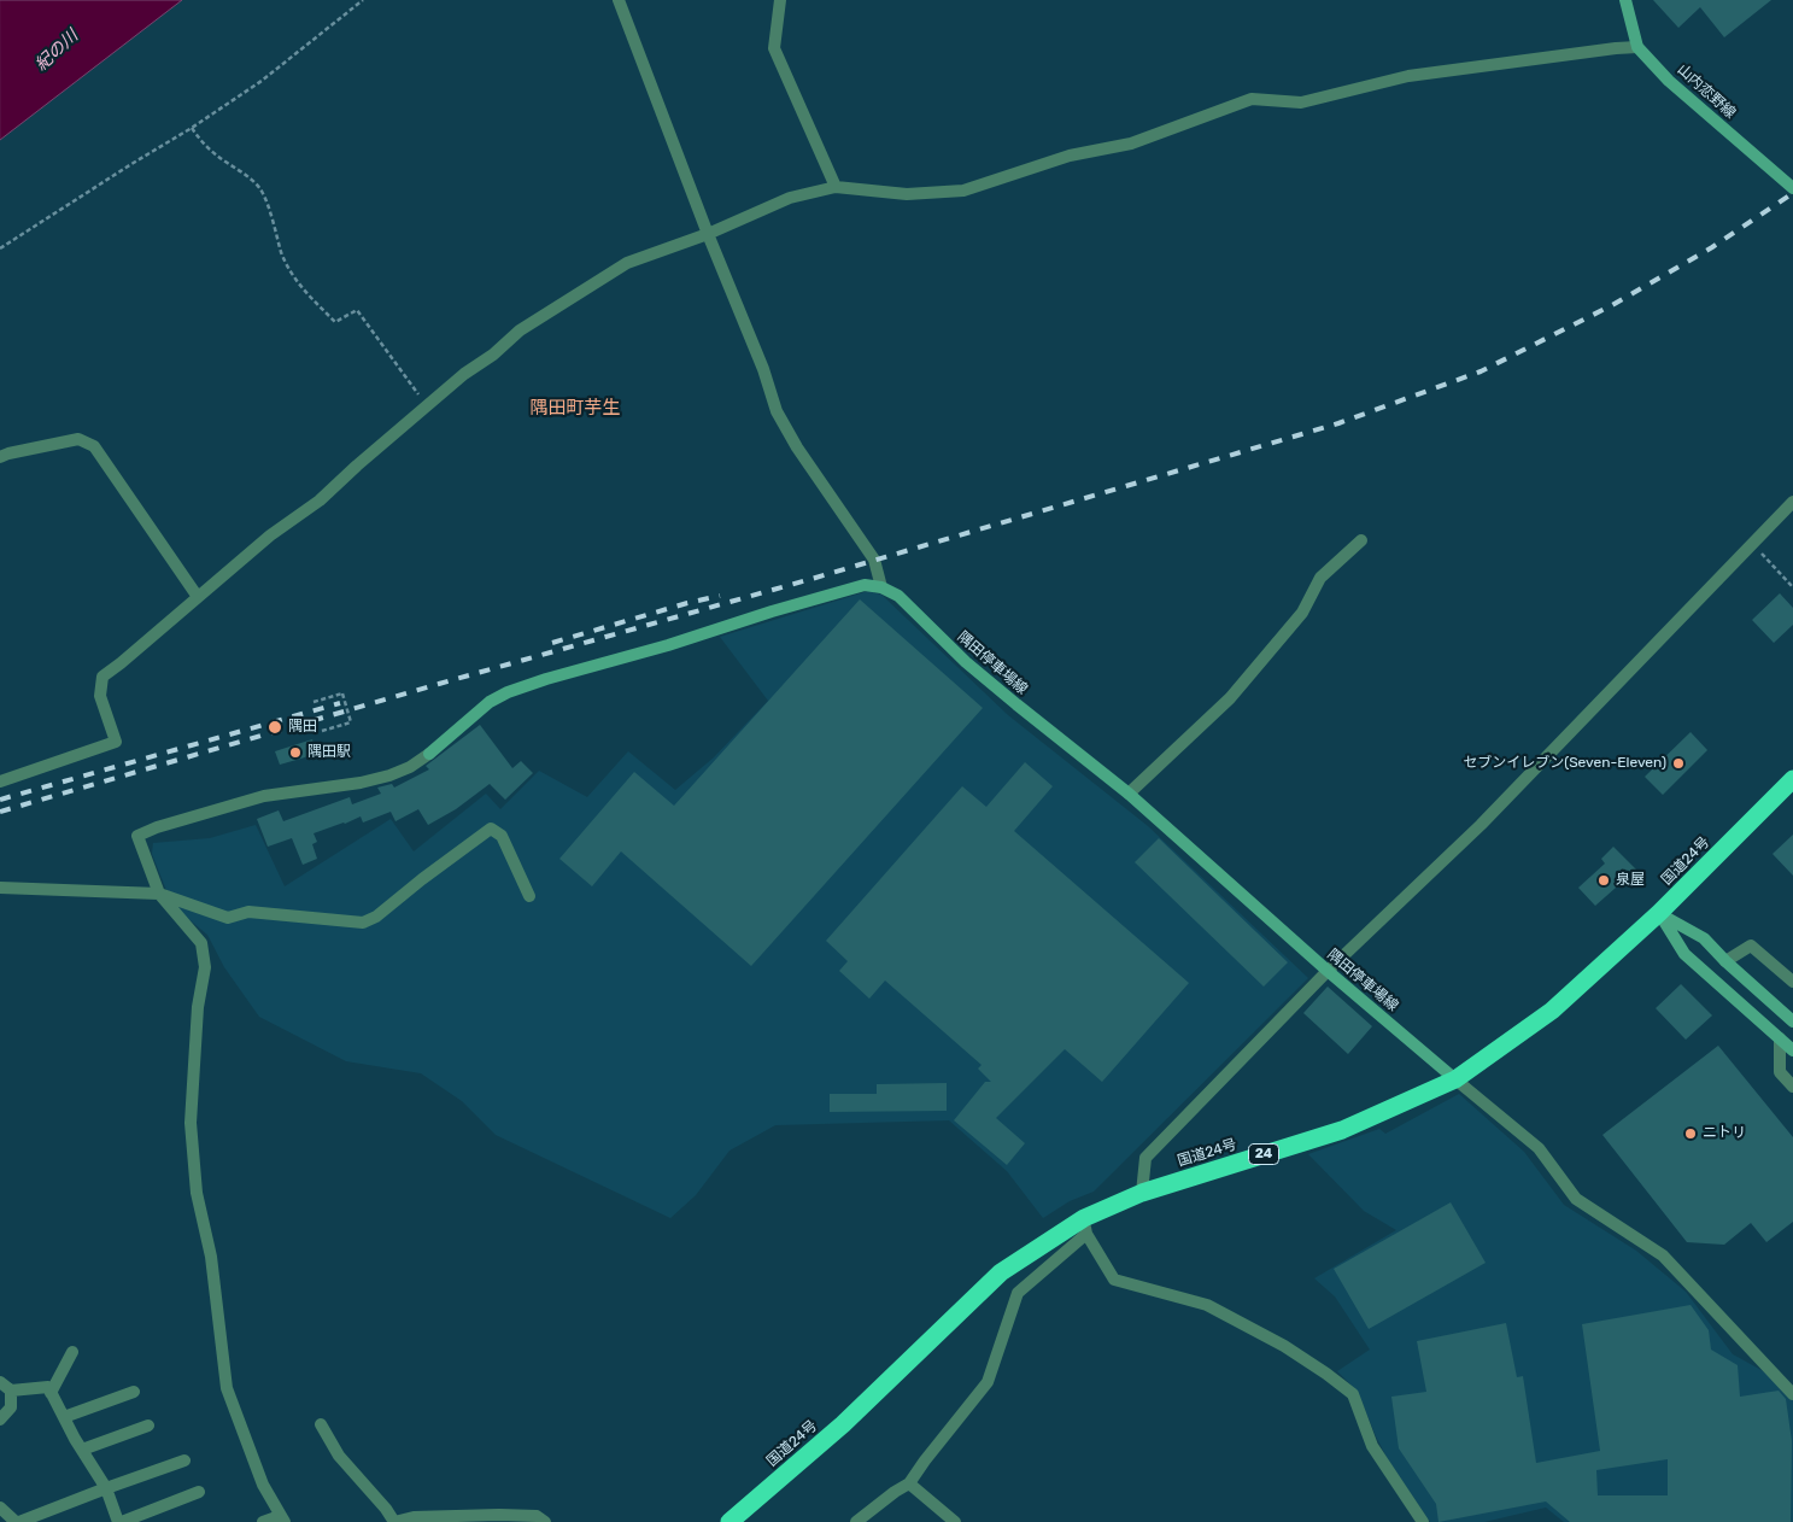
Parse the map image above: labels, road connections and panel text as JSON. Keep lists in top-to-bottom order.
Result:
{
  "streets": {
    "highway": ["国道24号", "24"],
    "main road": ["山内恋野線", "隅田停車場線"]
  },
  "crossings": [
    ["隅田停車場線", "国道24号"]
  ],
  "districts": ["隅田町芋生"],
  "water": ["紀の川"],
  "places": [
    "隅田",
    "隅田駅",
    "セブンイレブン(Seven-Eleven)",
    "泉屋",
    "ニトリ"
  ]
}
